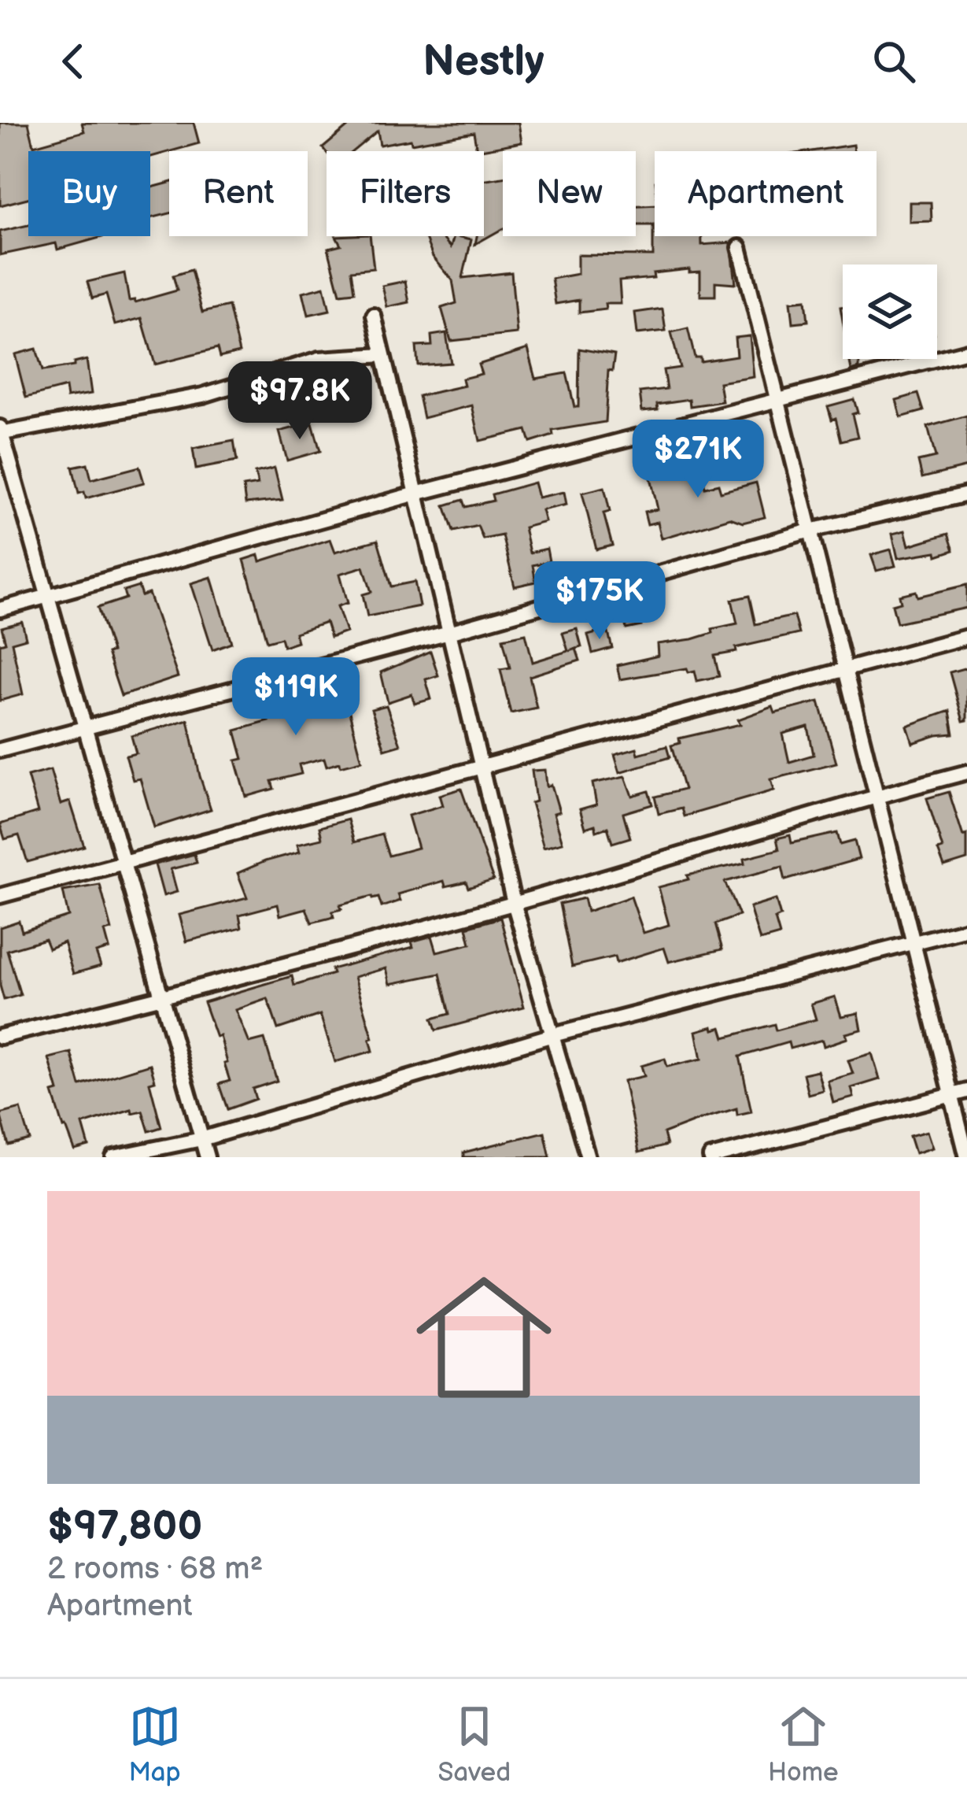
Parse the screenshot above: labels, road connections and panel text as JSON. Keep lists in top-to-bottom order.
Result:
{
  "page": {
    "header": "Nestly",
    "chip": [
      "Buy",
      "Rent",
      "Filters",
      "New",
      "Apartment"
    ],
    "price": [
      "$97.8K",
      "$271K",
      "$175K",
      "$119K"
    ],
    "list": [
      {
        "name": "$97,800",
        "note": "2 rooms · 68 m² · Apartment"
      }
    ],
    "tabs": ["Map", "Saved", "Home"]
  }
}
